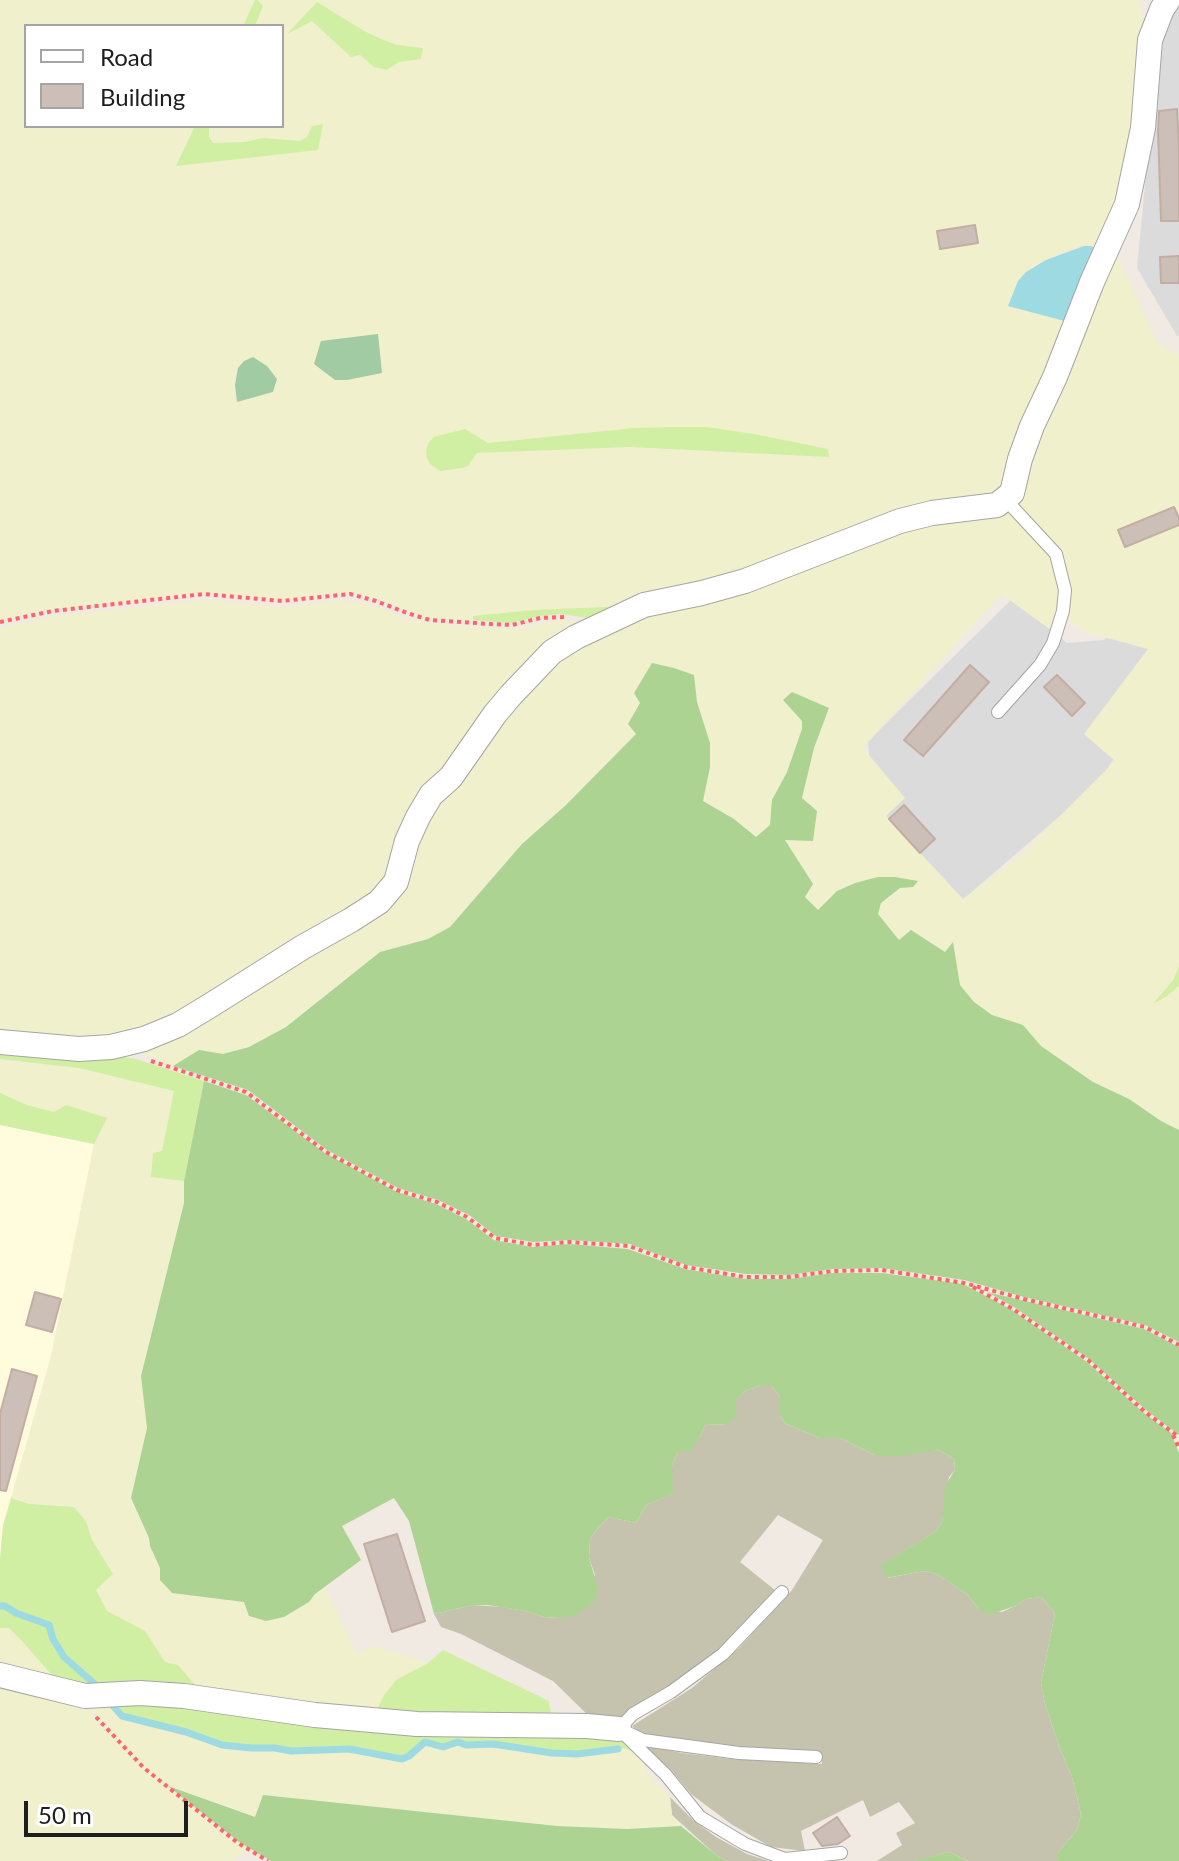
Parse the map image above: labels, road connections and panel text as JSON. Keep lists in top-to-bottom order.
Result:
{
  "legend": ["Road", "Building"],
  "scale_bar": "50 m"
}
